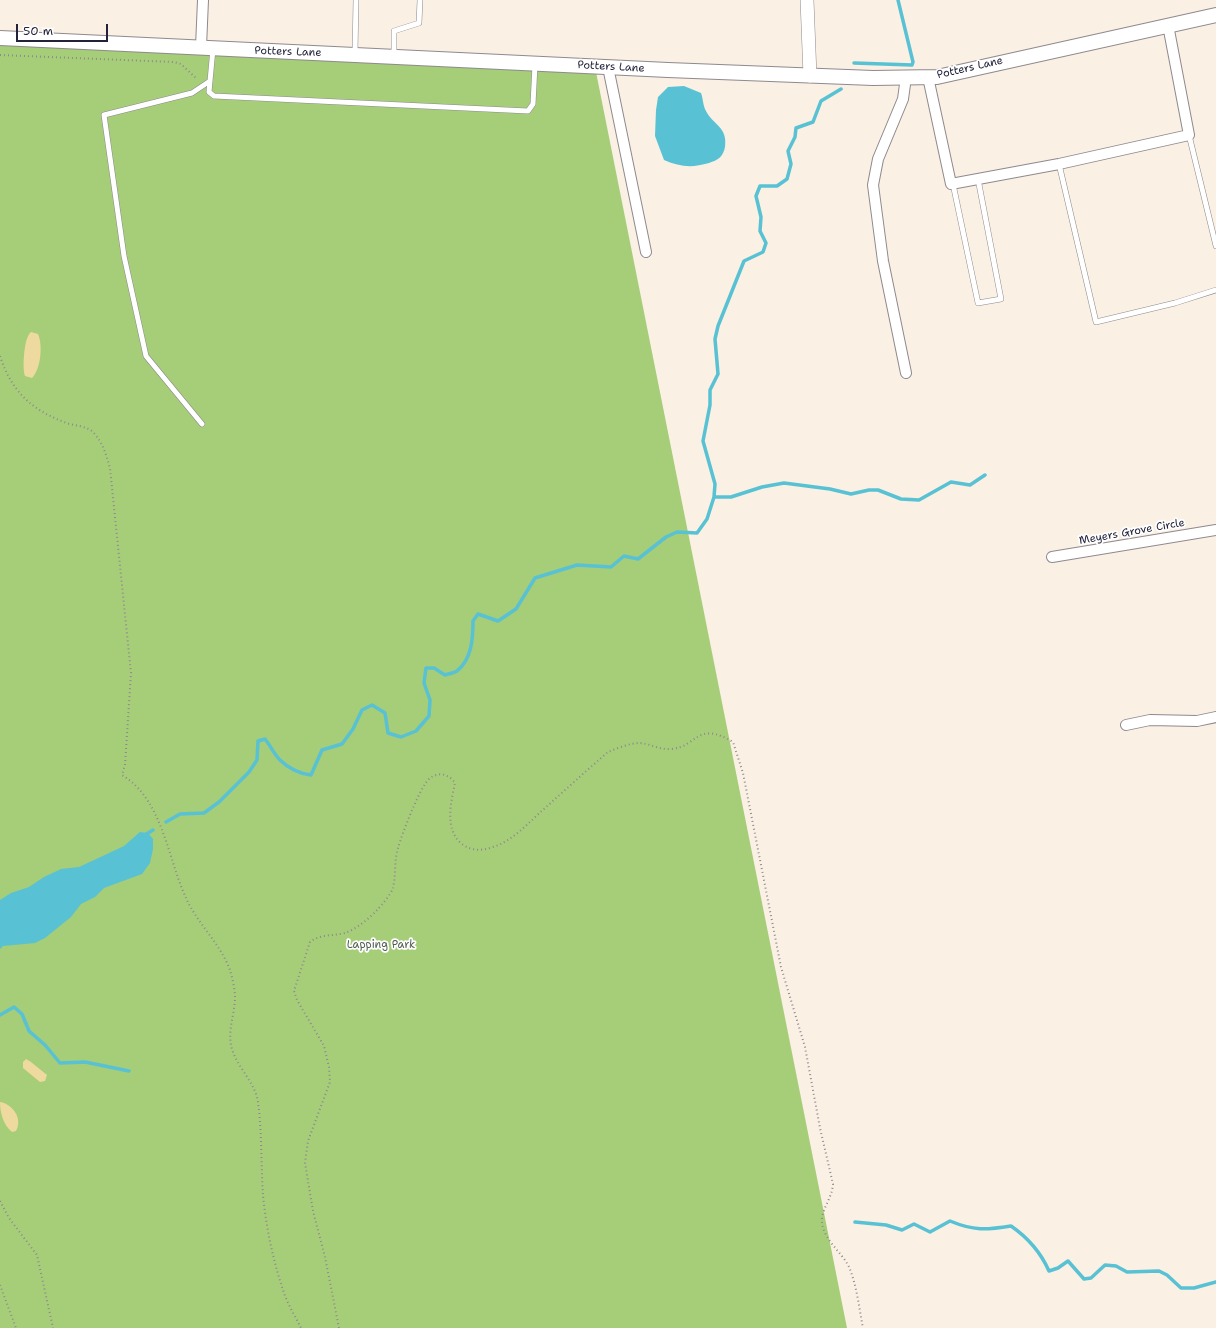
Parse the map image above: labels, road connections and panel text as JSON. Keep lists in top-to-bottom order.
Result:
{
  "streets": {
    "main road": ["Potters Lane"],
    "street": ["Meyers Grove Circle"]
  },
  "parks": ["Lapping Park"],
  "scale_bar": "50 m"
}
